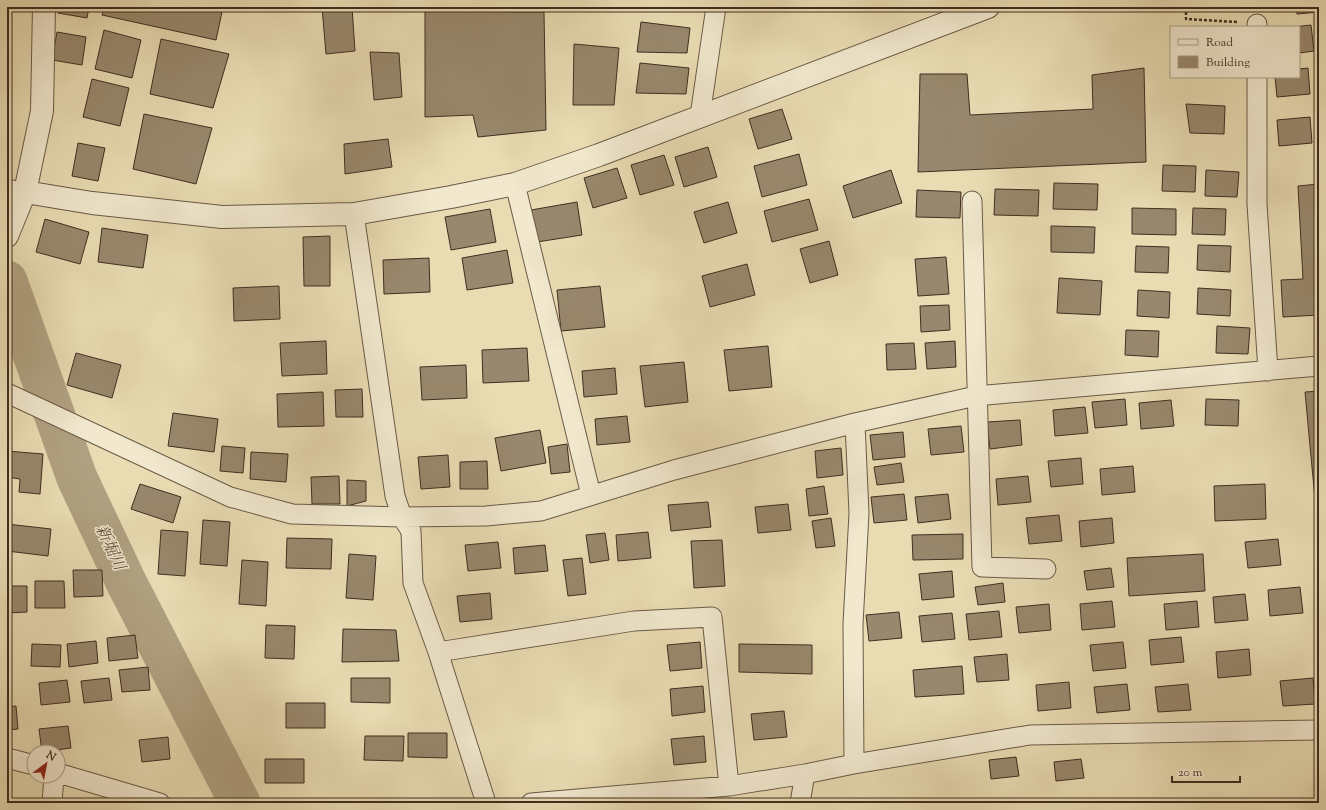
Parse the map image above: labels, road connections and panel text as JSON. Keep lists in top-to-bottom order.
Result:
{
  "water": ["新堀川"],
  "legend": ["Road", "Building"],
  "scale_bar": "20 m",
  "north": "top right"
}
